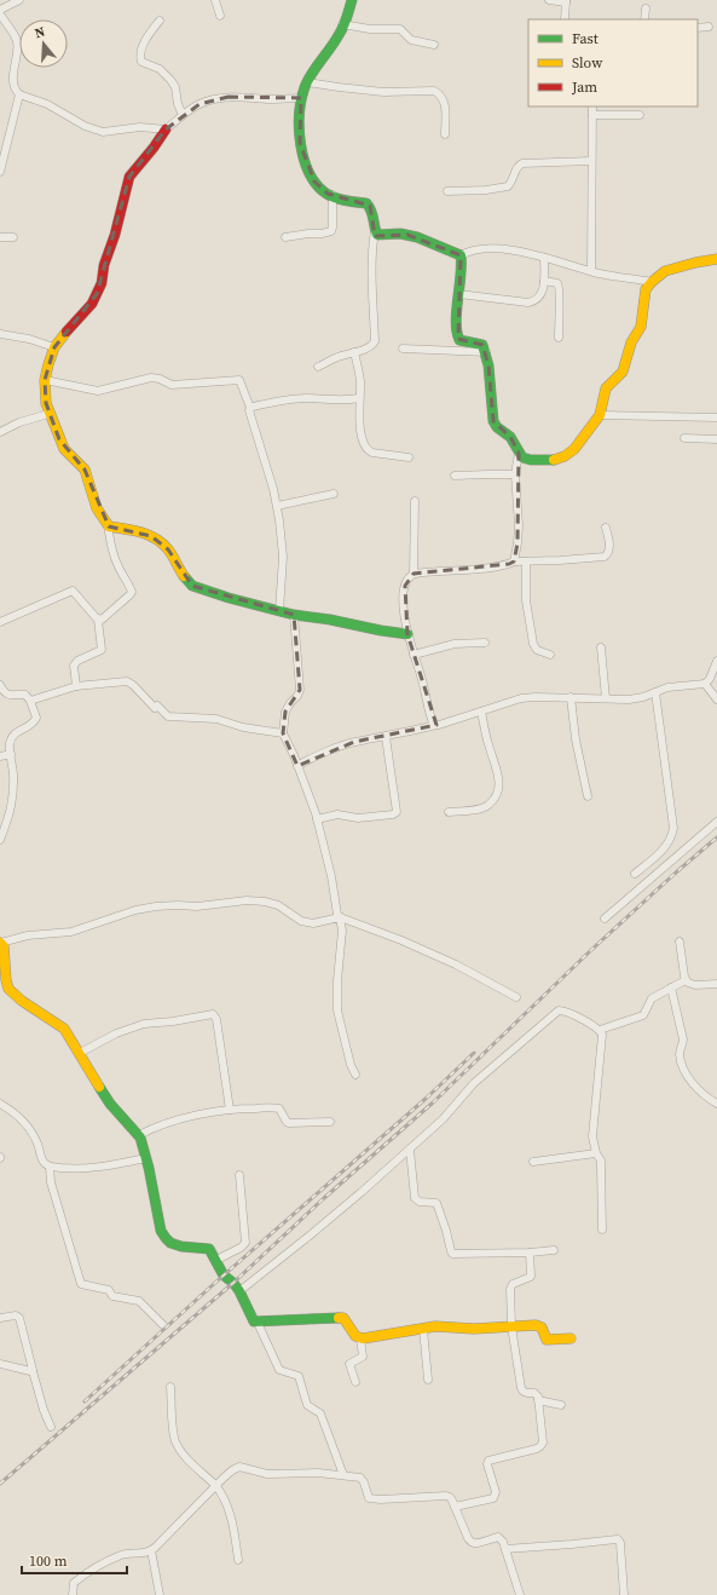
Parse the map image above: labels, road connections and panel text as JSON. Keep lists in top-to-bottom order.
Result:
{
  "legend": ["Fast", "Slow", "Jam"],
  "scale_bar": "100 m",
  "north": "top"
}
